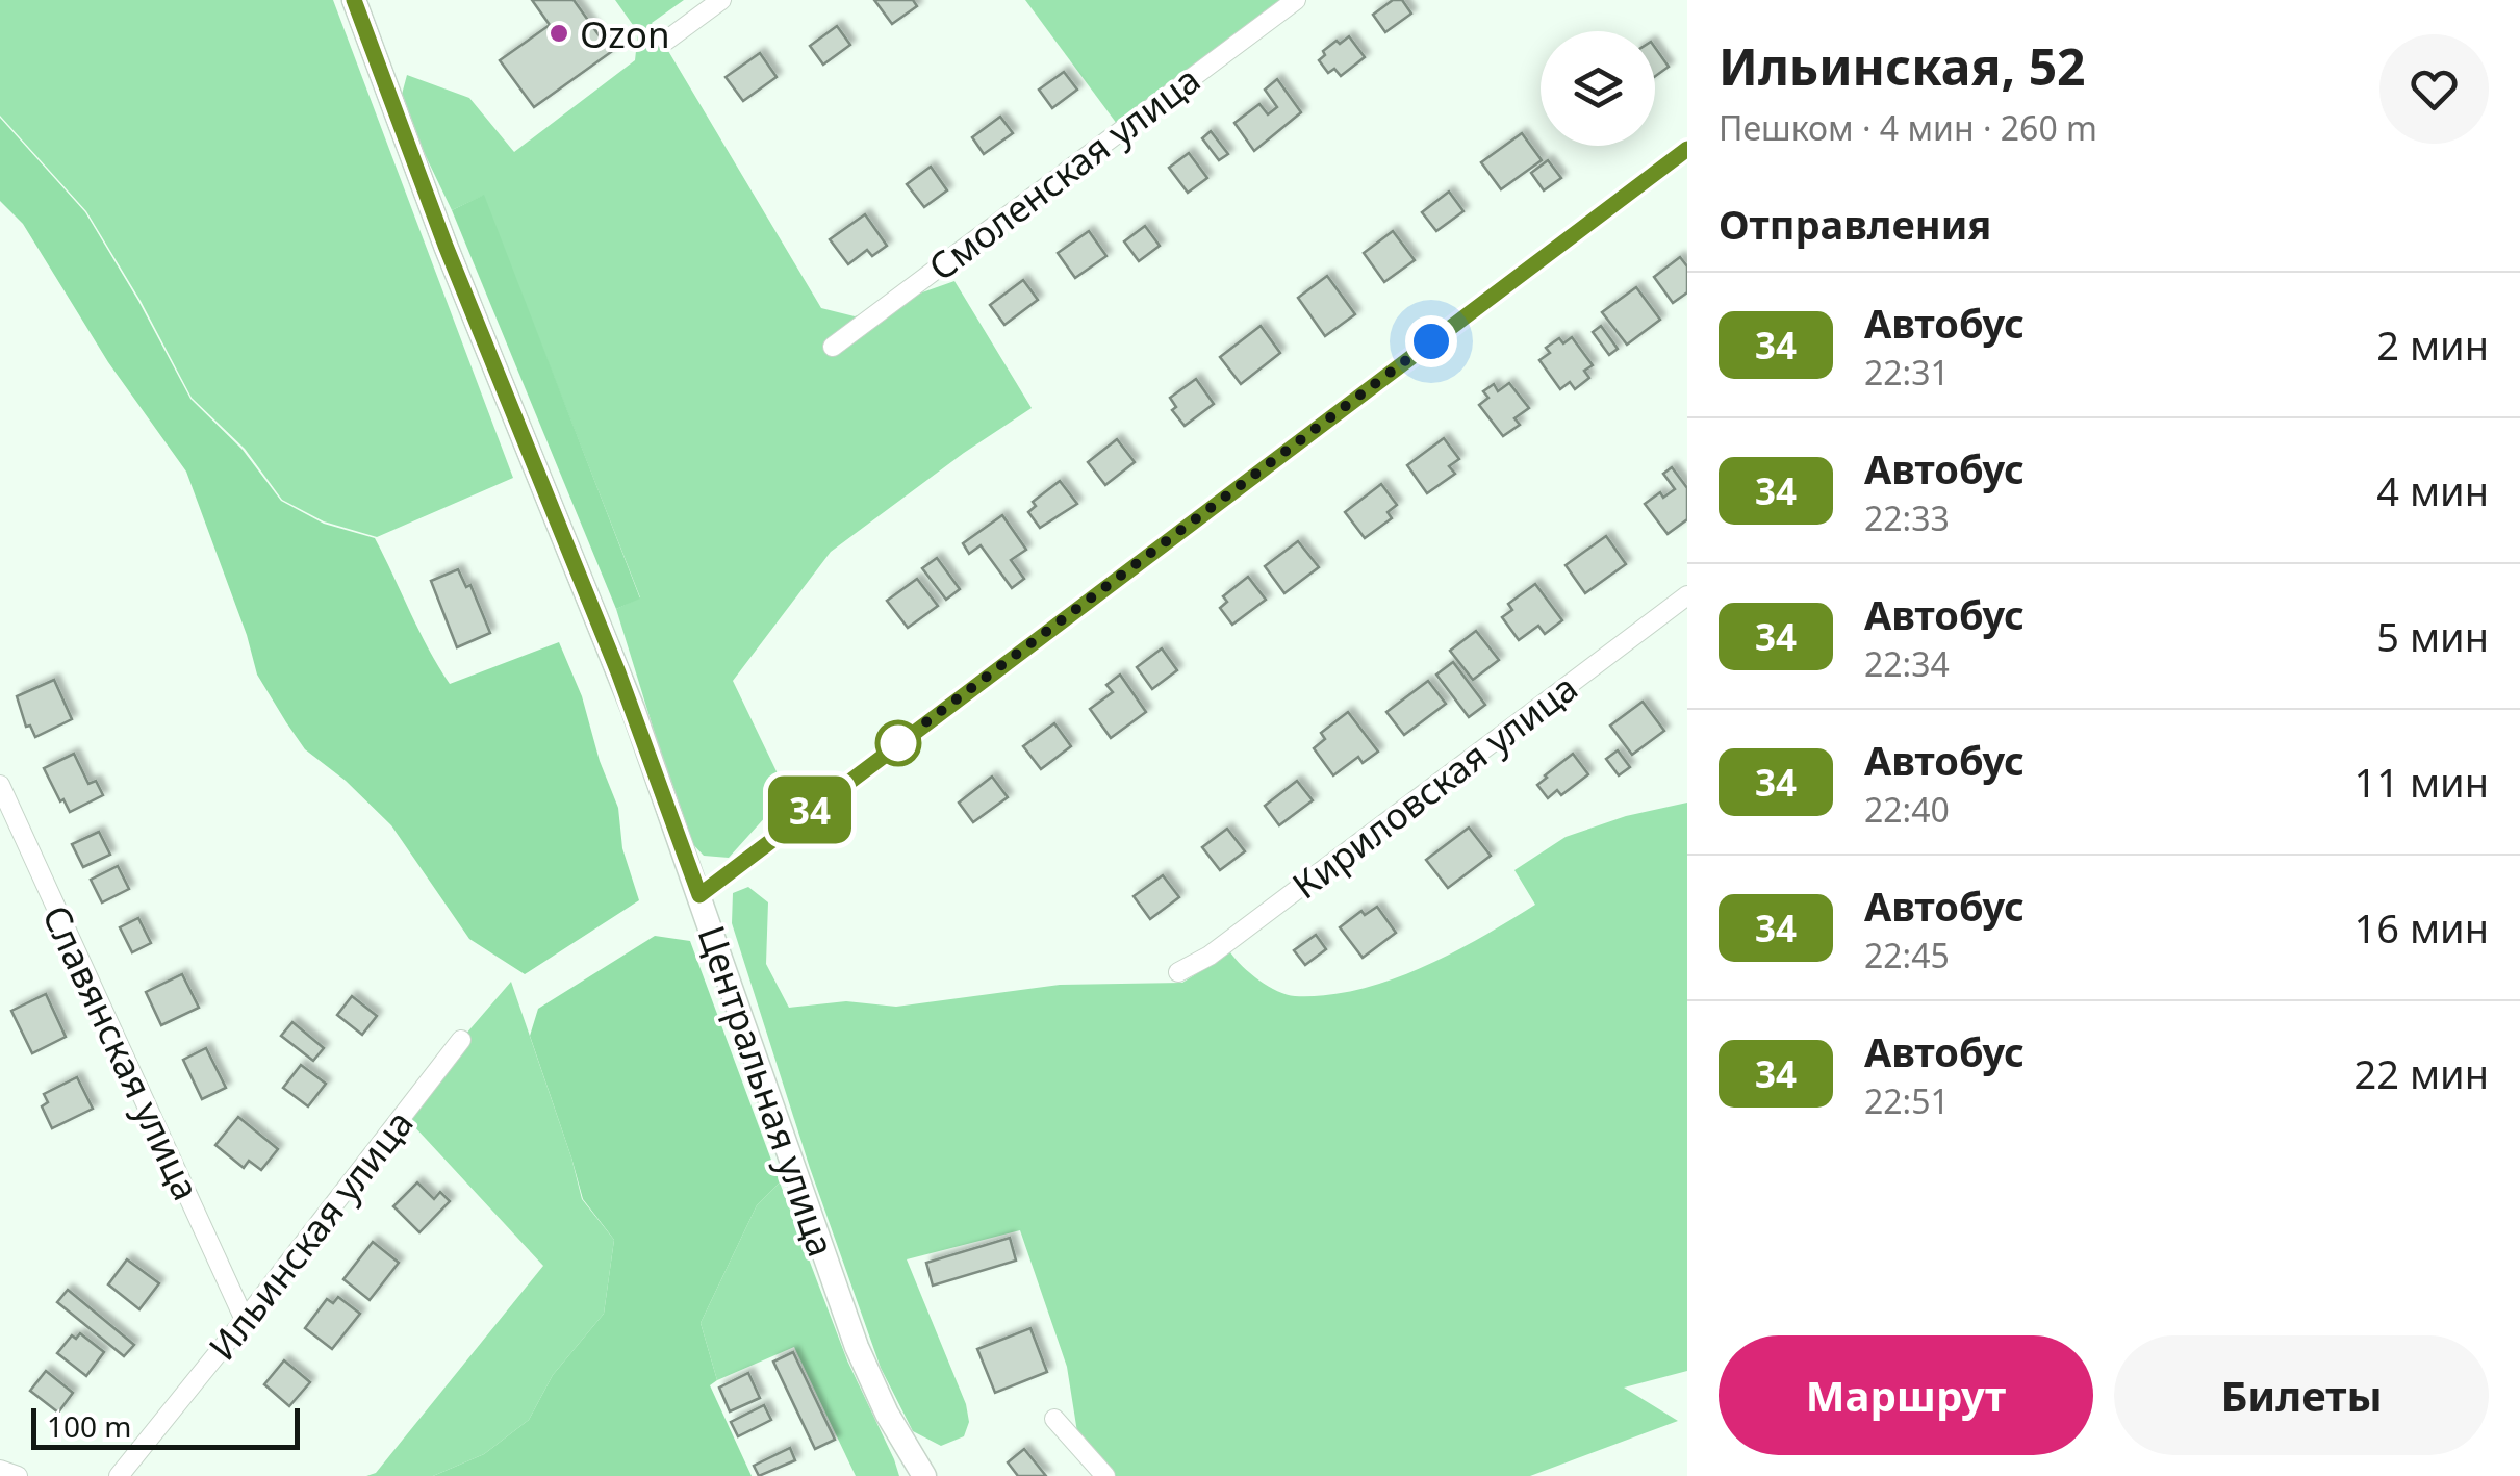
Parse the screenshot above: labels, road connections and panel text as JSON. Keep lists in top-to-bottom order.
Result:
{
  "streets": {
    "street": [
      "Смоленская улица",
      "Кириловская улица",
      "Славянская улица",
      "Центральная улица",
      "Ильинская улица"
    ]
  },
  "crossings": [
    ["Славянская улица", "Ильинская улица"]
  ],
  "places": ["Ozon"],
  "lines": ["bus line 34"],
  "scale_bar": "100 m",
  "page": {
    "on_map": "34",
    "heading": [
      ["Ильинская, 52", "Пешком · 4 мин · 260 m"],
      "Отправления"
    ],
    "list": [
      {
        "mark": "34",
        "name": "Автобус",
        "note": "22:31",
        "value": "2 мин"
      },
      {
        "mark": "34",
        "name": "Автобус",
        "note": "22:33",
        "value": "4 мин"
      },
      {
        "mark": "34",
        "name": "Автобус",
        "note": "22:34",
        "value": "5 мин"
      },
      {
        "mark": "34",
        "name": "Автобус",
        "note": "22:40",
        "value": "11 мин"
      },
      {
        "mark": "34",
        "name": "Автобус",
        "note": "22:45",
        "value": "16 мин"
      },
      {
        "mark": "34",
        "name": "Автобус",
        "note": "22:51",
        "value": "22 мин"
      }
    ],
    "buttons": ["Маршрут", "Билеты"],
    "scale": "100 m"
  }
}
